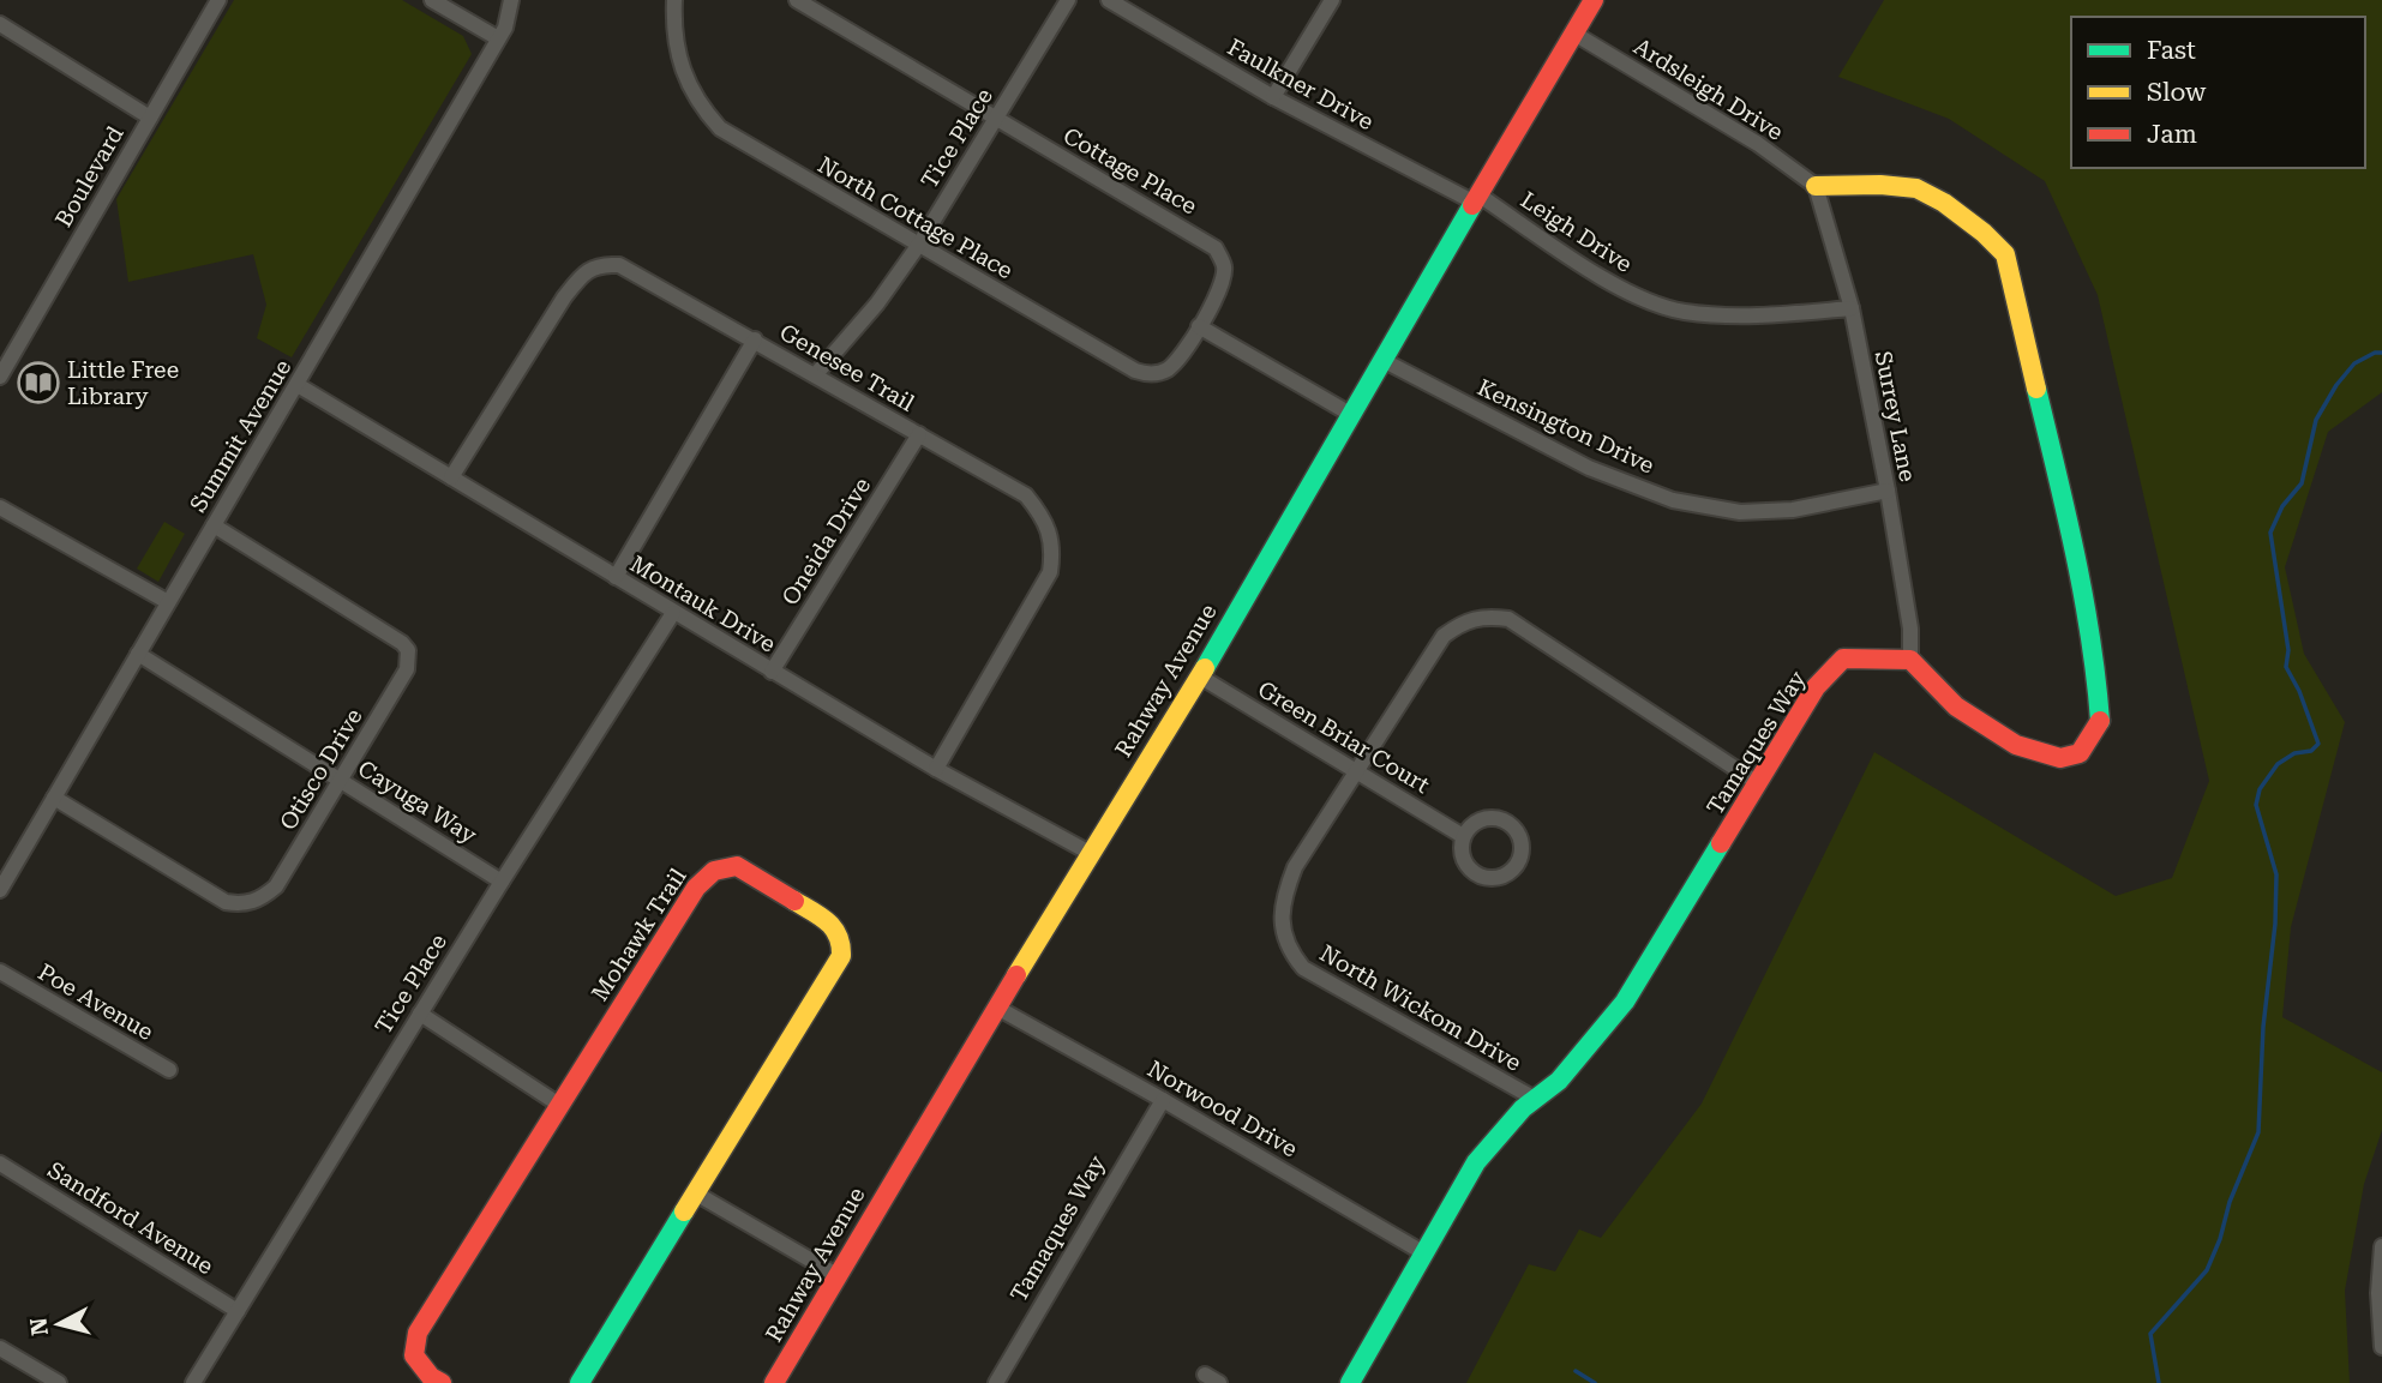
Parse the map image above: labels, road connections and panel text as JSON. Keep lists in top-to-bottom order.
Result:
{
  "streets": {
    "street": [
      "Faulkner Drive",
      "Ardsleigh Drive",
      "Tice Place",
      "Cottage Place",
      "Boulevard",
      "North Cottage Place",
      "Leigh Drive",
      "Genesee Trail",
      "Surrey Lane",
      "Kensington Drive",
      "Summit Avenue",
      "Oneida Drive",
      "Montauk Drive",
      "Rahway Avenue",
      "Green Briar Court",
      "Tamaques Way",
      "Otisco Drive",
      "Cayuga Way",
      "Mohawk Trail",
      "Poe Avenue",
      "North Wickom Drive",
      "Norwood Drive",
      "Sandford Avenue"
    ]
  },
  "crossings": [
    ["Faulkner Drive", "Leigh Drive"],
    ["Faulkner Drive", "Rahway Avenue"],
    ["Ardsleigh Drive", "Surrey Lane"],
    ["Ardsleigh Drive", "Rahway Avenue"],
    ["Tice Place", "Cottage Place"],
    ["Tice Place", "North Cottage Place"],
    ["Tice Place", "Genesee Trail"],
    ["Tice Place", "Montauk Drive"],
    ["Tice Place", "Cayuga Way"],
    ["Tice Place", "Sandford Avenue"],
    ["Cottage Place", "North Cottage Place"],
    ["Leigh Drive", "Surrey Lane"],
    ["Leigh Drive", "Rahway Avenue"],
    ["Genesee Trail", "Oneida Drive"],
    ["Genesee Trail", "Montauk Drive"],
    ["Surrey Lane", "Kensington Drive"],
    ["Surrey Lane", "Tamaques Way"],
    ["Kensington Drive", "Rahway Avenue"],
    ["Summit Avenue", "Montauk Drive"],
    ["Summit Avenue", "Otisco Drive"],
    ["Summit Avenue", "Cayuga Way"],
    ["Oneida Drive", "Montauk Drive"],
    ["Montauk Drive", "Rahway Avenue"],
    ["Rahway Avenue", "Green Briar Court"],
    ["Rahway Avenue", "Norwood Drive"],
    ["Green Briar Court", "North Wickom Drive"],
    ["Tamaques Way", "North Wickom Drive"],
    ["Tamaques Way", "Norwood Drive"],
    ["Otisco Drive", "Cayuga Way"]
  ],
  "places": {
    "library": ["Little Free Library"]
  },
  "legend": ["Fast", "Slow", "Jam"],
  "north": "left"
}
